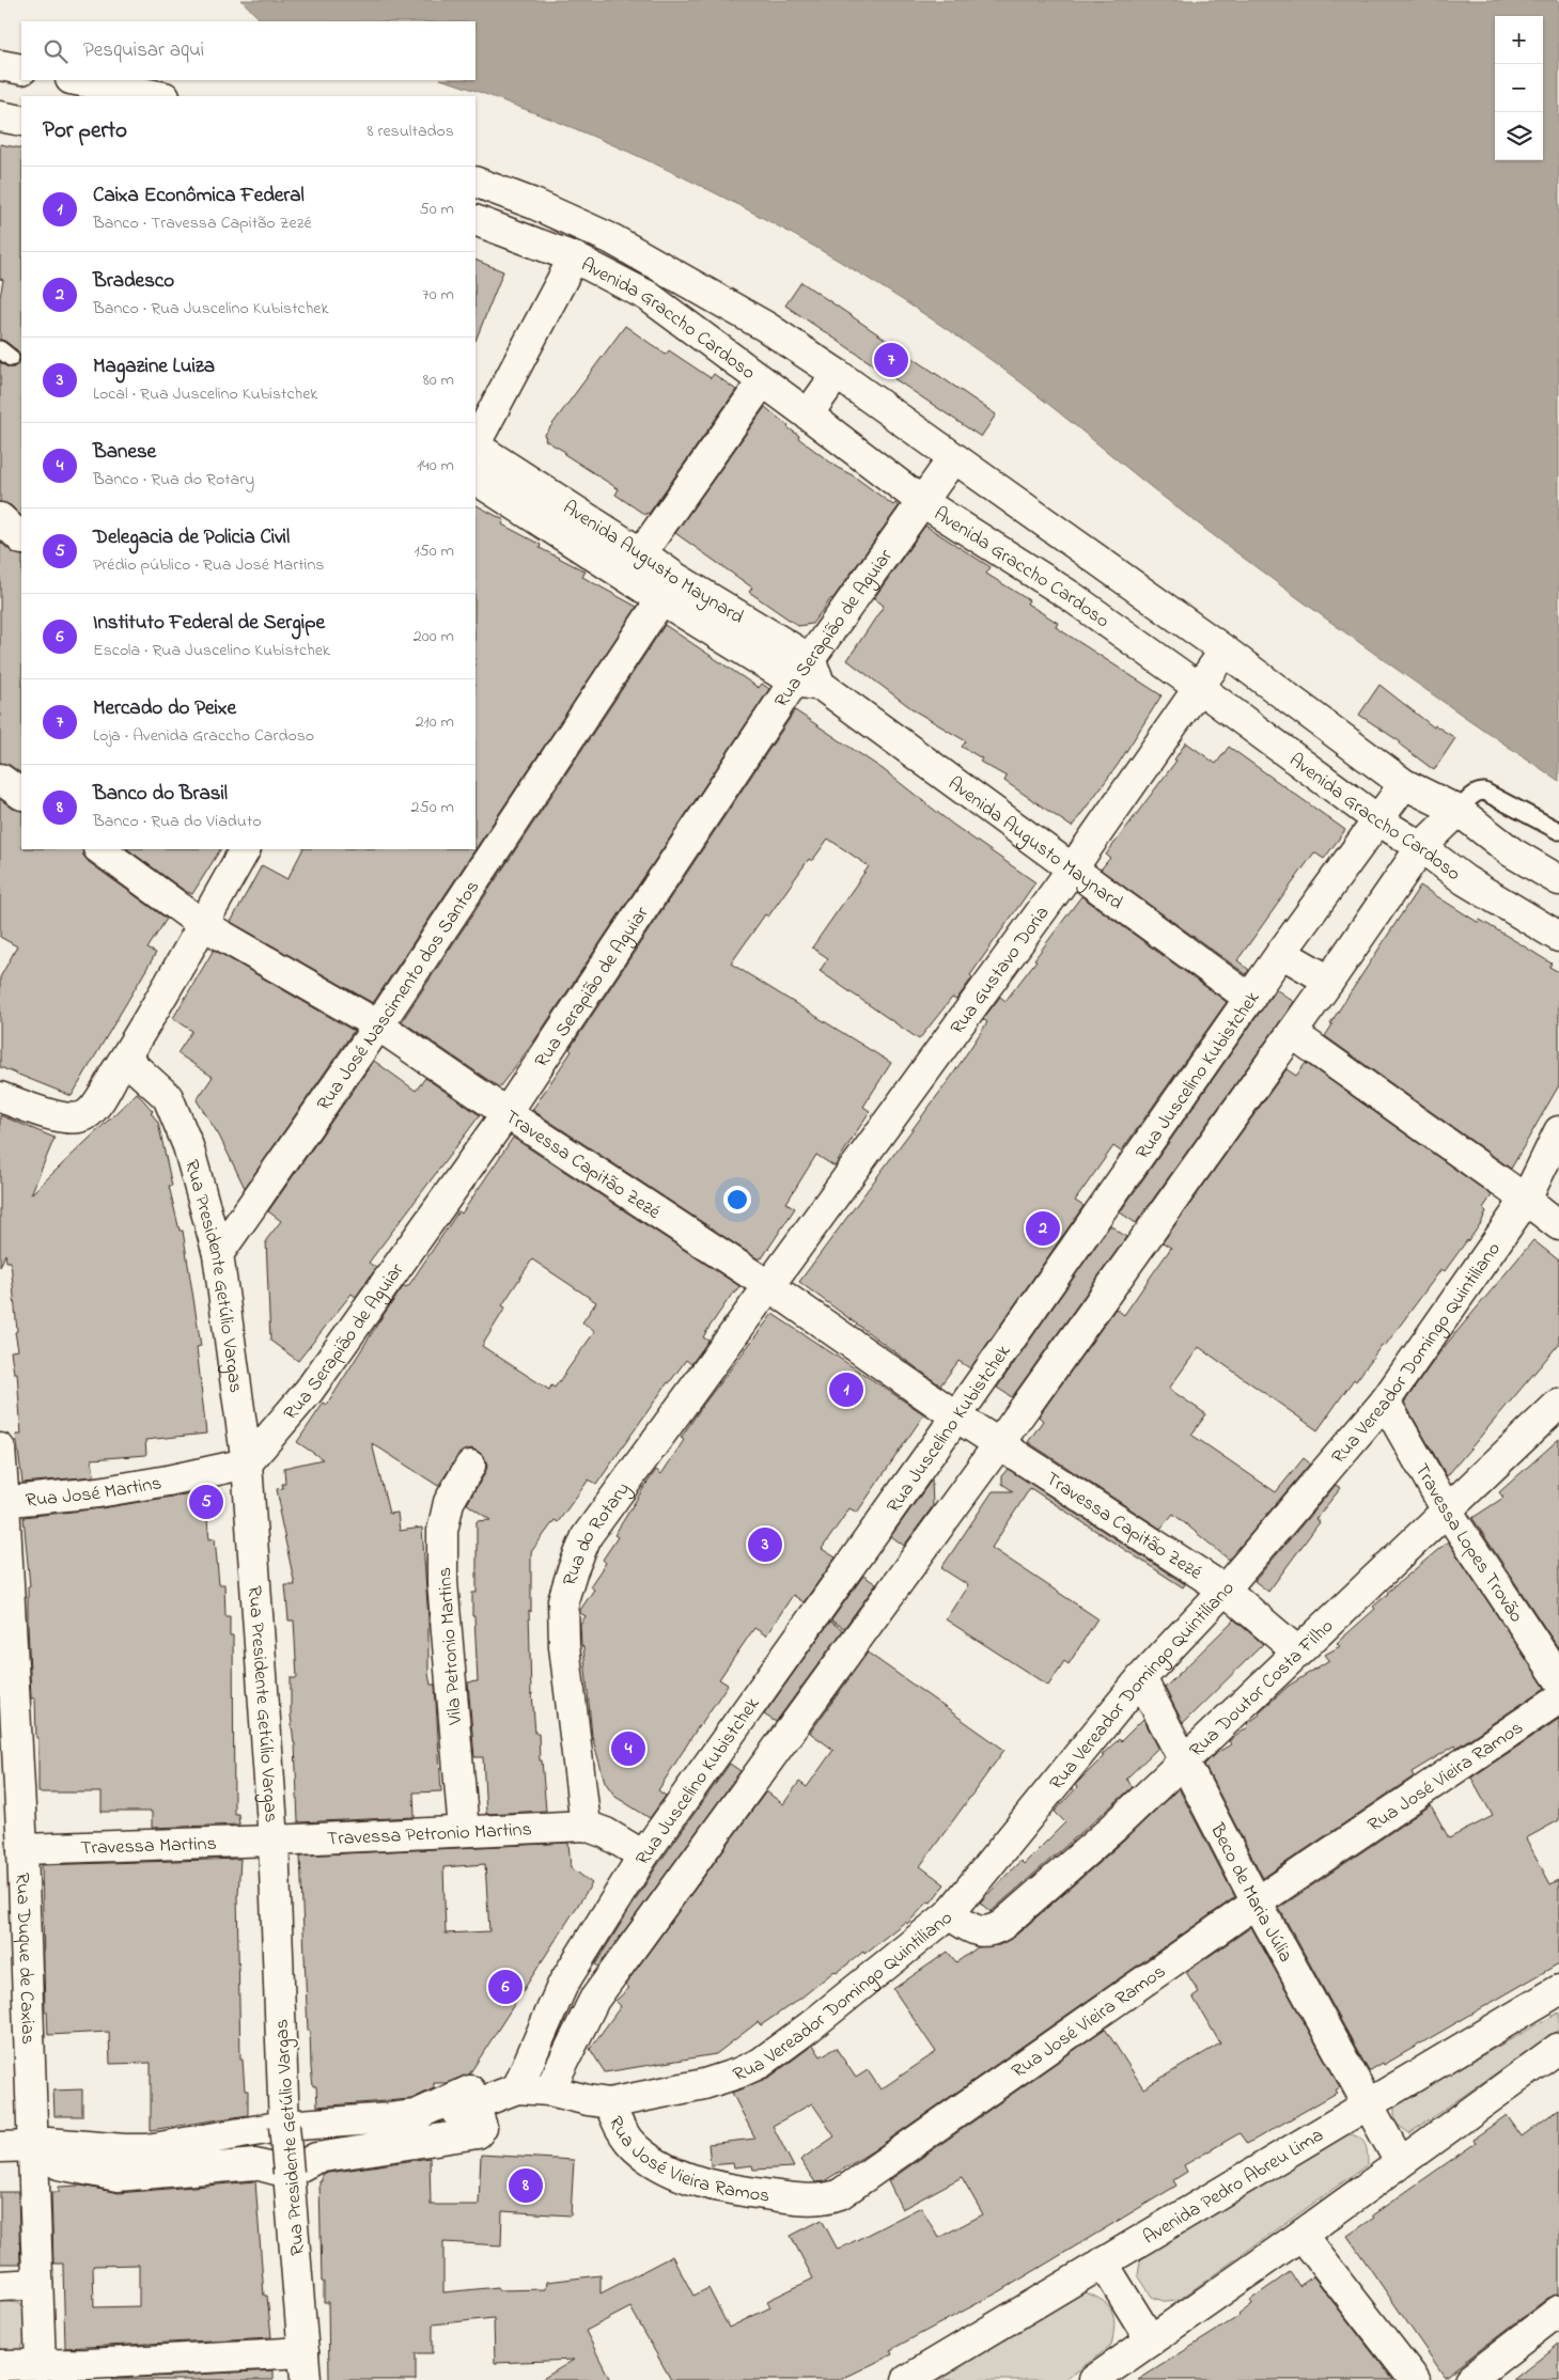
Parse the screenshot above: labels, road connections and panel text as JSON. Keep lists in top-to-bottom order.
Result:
{
  "streets": {
    "street": [
      "Avenida Graccho Cardoso",
      "Avenida Augusto Maynard",
      "Rua Serapião de Aguiar",
      "Rua Gustavo Doria",
      "Rua José Nascimento dos Santos",
      "Rua Juscelino Kubistchek",
      "Travessa Capitão Zezé",
      "Rua Presidente Getúlio Vargas",
      "Rua Vereador Domingo Quintiliano",
      "Rua José Martins",
      "Rua do Rotary",
      "Travessa Lopes Trovão",
      "Vila Petronio Martins",
      "Rua Doutor Costa Filho",
      "Rua José Vieira Ramos",
      "Travessa Petronio Martins",
      "Travessa Martins",
      "Beco de Maria Júlia",
      "Rua Duque de Caxias",
      "Avenida Pedro Abreu Lima"
    ]
  },
  "crossings": [
    ["Avenida Graccho Cardoso", "Rua Serapião de Aguiar"],
    ["Avenida Graccho Cardoso", "Rua Gustavo Doria"],
    ["Avenida Graccho Cardoso", "Rua Juscelino Kubistchek"],
    ["Avenida Augusto Maynard", "Rua Serapião de Aguiar"],
    ["Avenida Augusto Maynard", "Rua Gustavo Doria"],
    ["Avenida Augusto Maynard", "Rua José Nascimento dos Santos"],
    ["Avenida Augusto Maynard", "Rua Juscelino Kubistchek"],
    ["Rua Serapião de Aguiar", "Travessa Capitão Zezé"],
    ["Rua Serapião de Aguiar", "Rua Presidente Getúlio Vargas"],
    ["Rua Serapião de Aguiar", "Rua José Martins"],
    ["Rua Gustavo Doria", "Travessa Capitão Zezé"],
    ["Rua Gustavo Doria", "Rua do Rotary"],
    ["Rua José Nascimento dos Santos", "Travessa Capitão Zezé"],
    ["Rua José Nascimento dos Santos", "Rua Presidente Getúlio Vargas"],
    ["Rua Juscelino Kubistchek", "Travessa Capitão Zezé"],
    ["Travessa Capitão Zezé", "Rua Vereador Domingo Quintiliano"],
    ["Travessa Capitão Zezé", "Rua do Rotary"],
    ["Travessa Capitão Zezé", "Rua Doutor Costa Filho"],
    ["Rua Presidente Getúlio Vargas", "Rua José Martins"],
    ["Rua Presidente Getúlio Vargas", "Travessa Petronio Martins"],
    ["Rua Presidente Getúlio Vargas", "Travessa Martins"],
    ["Rua Vereador Domingo Quintiliano", "Travessa Lopes Trovão"],
    ["Rua Vereador Domingo Quintiliano", "Rua Doutor Costa Filho"],
    ["Rua Vereador Domingo Quintiliano", "Rua José Vieira Ramos"],
    ["Rua Vereador Domingo Quintiliano", "Beco de Maria Júlia"],
    ["Rua José Martins", "Rua Duque de Caxias"],
    ["Rua do Rotary", "Travessa Petronio Martins"],
    ["Travessa Lopes Trovão", "Rua Doutor Costa Filho"],
    ["Vila Petronio Martins", "Travessa Petronio Martins"],
    ["Rua Doutor Costa Filho", "Beco de Maria Júlia"],
    ["Rua José Vieira Ramos", "Beco de Maria Júlia"],
    ["Travessa Petronio Martins", "Travessa Martins"],
    ["Travessa Martins", "Rua Duque de Caxias"],
    ["Beco de Maria Júlia", "Avenida Pedro Abreu Lima"]
  ],
  "page": {
    "map_buttons": ["+", "−"],
    "search": "Pesquisar aqui",
    "heading": ["Por perto", "8 resultados"],
    "list": [
      {
        "mark": "1",
        "name": "Caixa Econômica Federal",
        "note": "Banco · Travessa Capitão Zezé",
        "value": "50 m"
      },
      {
        "mark": "2",
        "name": "Bradesco",
        "note": "Banco · Rua Juscelino Kubistchek",
        "value": "70 m"
      },
      {
        "mark": "3",
        "name": "Magazine Luiza",
        "note": "Local · Rua Juscelino Kubistchek",
        "value": "80 m"
      },
      {
        "mark": "4",
        "name": "Banese",
        "note": "Banco · Rua do Rotary",
        "value": "140 m"
      },
      {
        "mark": "5",
        "name": "Delegacia de Policia Civil",
        "note": "Prédio público · Rua José Martins",
        "value": "150 m"
      },
      {
        "mark": "6",
        "name": "Instituto Federal de Sergipe",
        "note": "Escola · Rua Juscelino Kubistchek",
        "value": "200 m"
      },
      {
        "mark": "7",
        "name": "Mercado do Peixe",
        "note": "Loja · Avenida Graccho Cardoso",
        "value": "210 m"
      },
      {
        "mark": "8",
        "name": "Banco do Brasil",
        "note": "Banco · Rua do Viaduto",
        "value": "250 m"
      }
    ],
    "pins": [
      "7",
      "2",
      "1",
      "5",
      "3",
      "4",
      "6",
      "8"
    ]
  }
}
